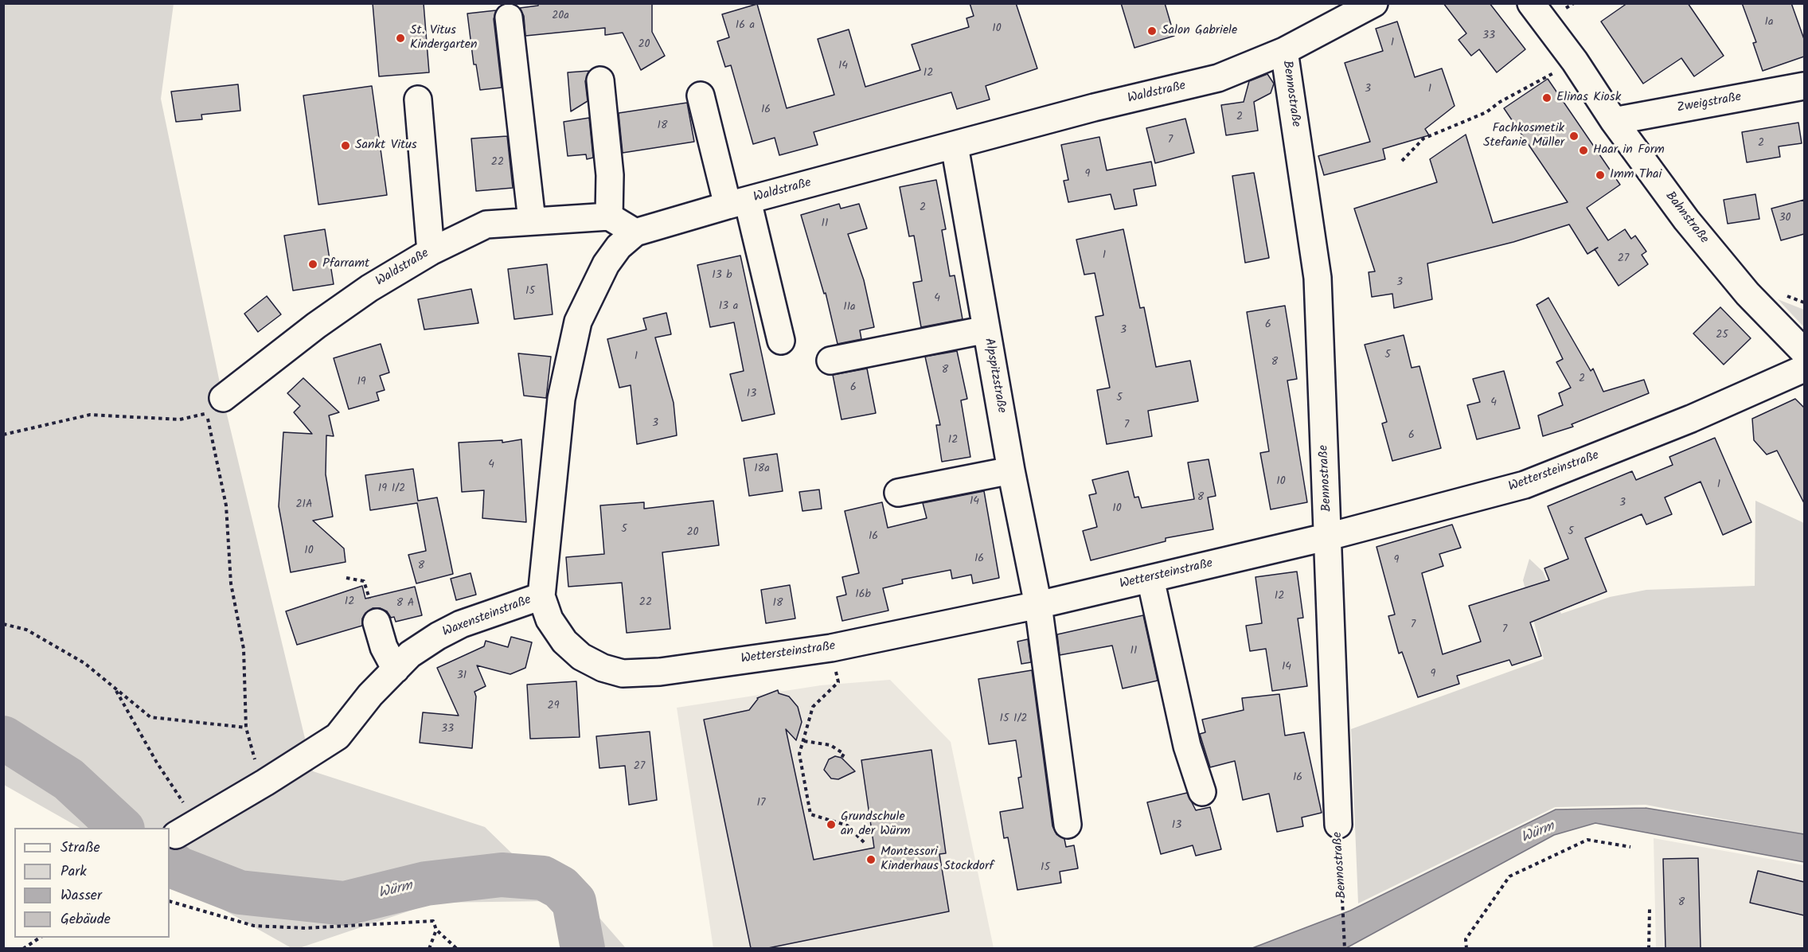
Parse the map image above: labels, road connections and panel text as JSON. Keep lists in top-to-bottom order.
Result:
{
  "streets": {
    "street": [
      "Waldstraße",
      "Bennostraße",
      "Zweigstraße",
      "Bahnstraße",
      "Alpspitzstraße",
      "Wettersteinstraße",
      "Waxensteinstraße"
    ]
  },
  "crossings": [
    ["Waldstraße", "Bennostraße"],
    ["Waldstraße", "Alpspitzstraße"],
    ["Waldstraße", "Waxensteinstraße"],
    ["Bennostraße", "Wettersteinstraße"],
    ["Zweigstraße", "Bahnstraße"],
    ["Alpspitzstraße", "Wettersteinstraße"],
    ["Wettersteinstraße", "Waxensteinstraße"]
  ],
  "water": ["Würm"],
  "places": [
    "Salon Gabriele",
    "St. Vitus Kindergarten",
    "Elinas Kiosk",
    "Fachkosmetik Stefanie Müller",
    "Sankt Vitus",
    "Haar in Form",
    "Imm Thai",
    "Pfarramt",
    "Grundschule an der Würm",
    "Montessori Kinderhaus Stockdorf"
  ],
  "house_numbers": [
    "20a",
    "1a",
    "16 a",
    "10",
    "33",
    "1",
    "20",
    "14",
    "12",
    "3",
    "1",
    "16",
    "2",
    "18",
    "7",
    "2",
    "22",
    "9",
    "2",
    "30",
    "11",
    "1",
    "27",
    "13 b",
    "3",
    "15",
    "4",
    "13 a",
    "11a",
    "6",
    "3",
    "25",
    "5",
    "1",
    "8",
    "8",
    "2",
    "19",
    "6",
    "13",
    "5",
    "4",
    "3",
    "7",
    "6",
    "12",
    "4",
    "18a",
    "10",
    "1",
    "19 1/2",
    "8",
    "14",
    "3",
    "21A",
    "10",
    "5",
    "5",
    "20",
    "16",
    "10",
    "16",
    "9",
    "8",
    "16b",
    "12",
    "12",
    "22",
    "8 A",
    "18",
    "7",
    "7",
    "11",
    "14",
    "9",
    "31",
    "29",
    "15 1/2",
    "33",
    "27",
    "16",
    "17",
    "13",
    "15",
    "8"
  ],
  "legend": [
    "Straße",
    "Park",
    "Wasser",
    "Gebäude"
  ]
}
